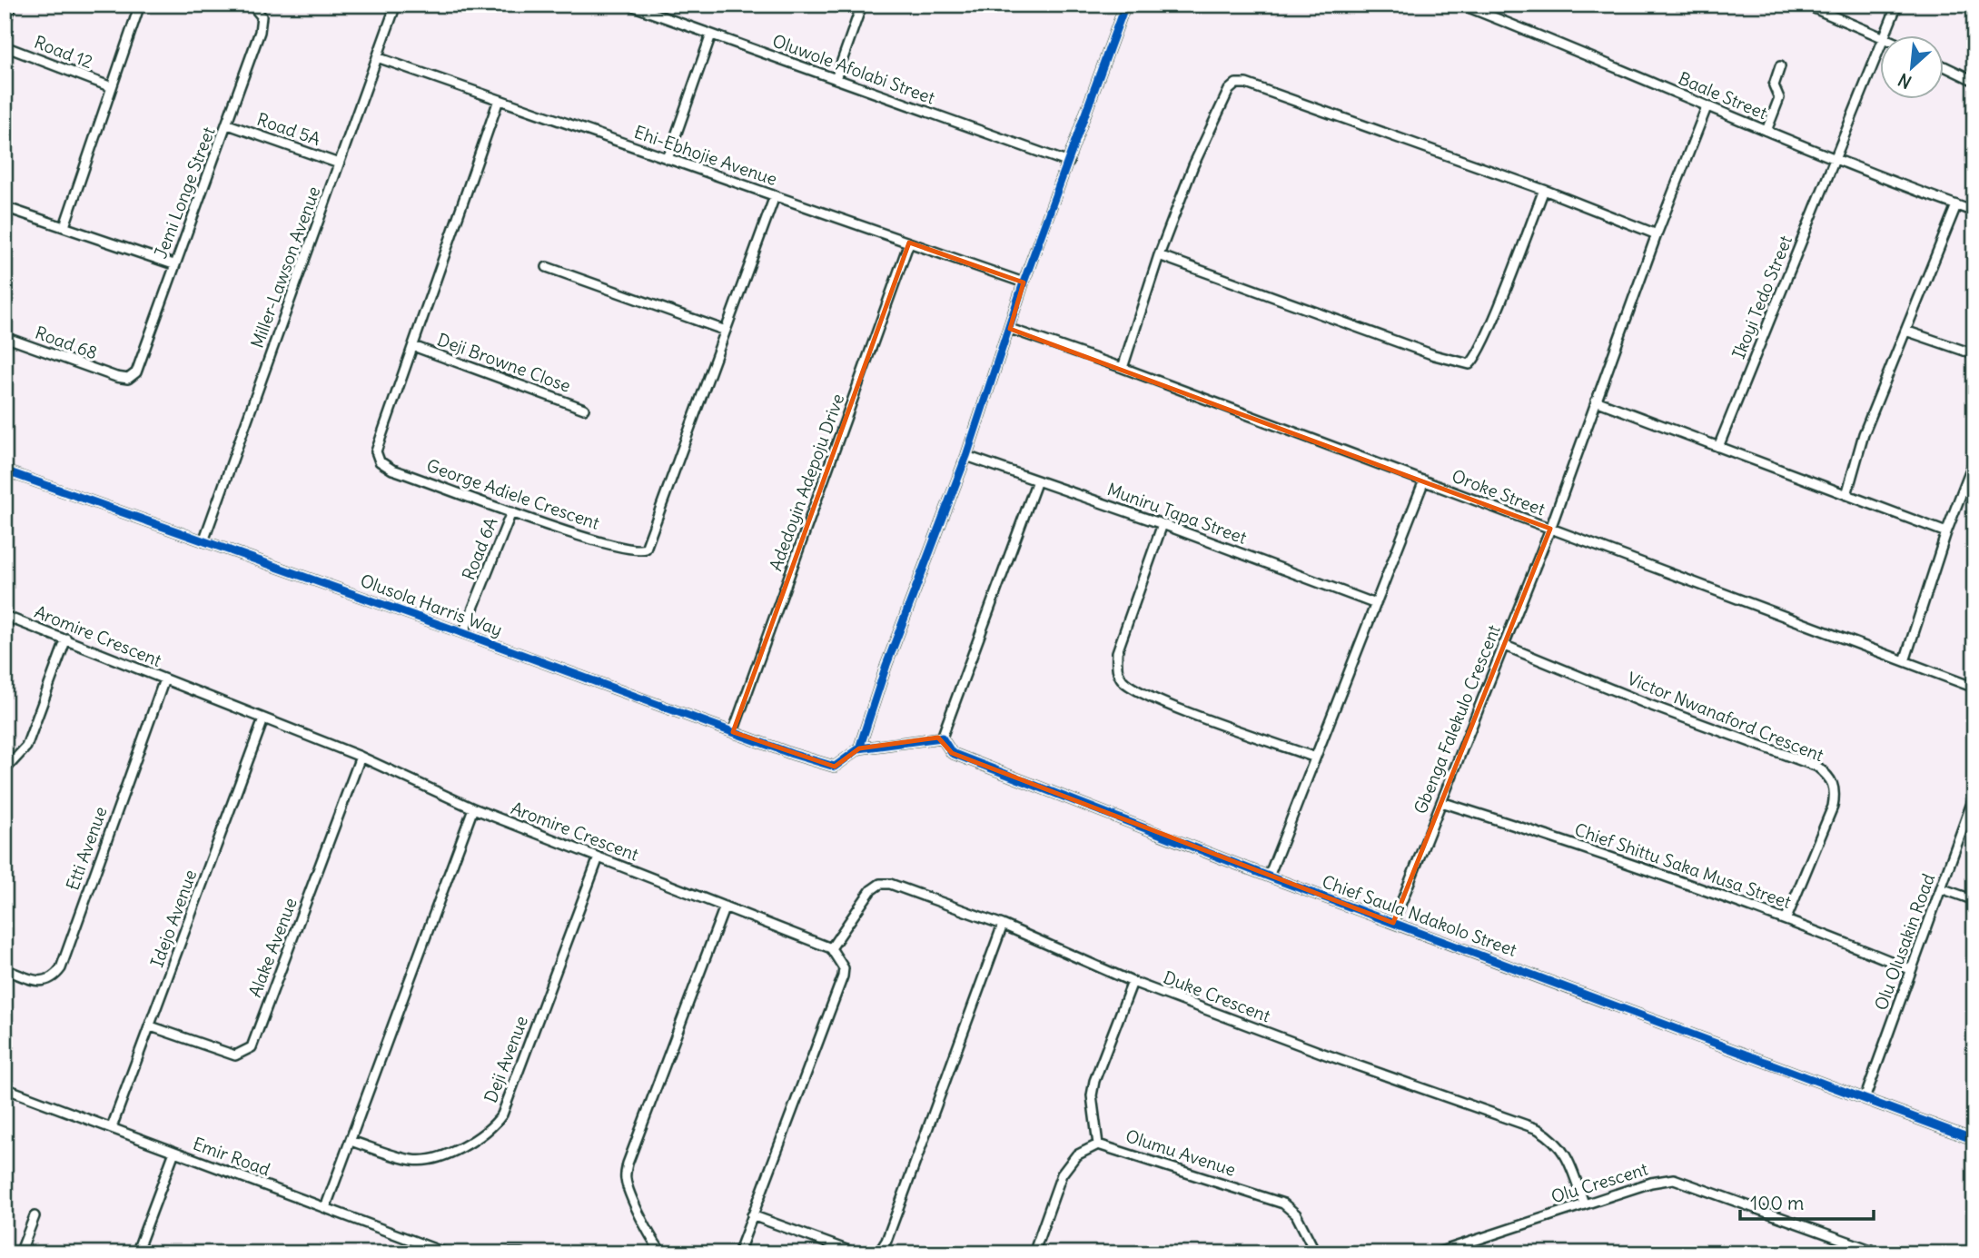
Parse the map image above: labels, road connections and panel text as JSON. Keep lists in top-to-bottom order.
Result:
{
  "streets": {
    "street": [
      "Road 12",
      "Oluwole Afolabi Street",
      "Baale Street",
      "Road 5A",
      "Ehi-Ebhojie Avenue",
      "Jemi Longe Street",
      "Miller-Lawson Avenue",
      "Ikoyi Tedo Street",
      "Road 68",
      "Deji Browne Close",
      "Adedoyin Adepoju Drive",
      "Oroke Street",
      "George Adiele Crescent",
      "Muniru Tapa Street",
      "Road 6A",
      "Olusola Harris Way",
      "Aromire Crescent",
      "Victor Nwanaford Crescent",
      "Gbenga Falekulo Crescent",
      "Etti Avenue",
      "Chief Shittu Saka Musa Street",
      "Chief Saula Ndakolo Street",
      "Idejo Avenue",
      "Olu Olusakin Road",
      "Alake Avenue",
      "Duke Crescent",
      "Deji Avenue",
      "Olumu Avenue",
      "Emir Road",
      "Olu Crescent"
    ]
  },
  "crossings": [
    ["Baale Street", "Ikoyi Tedo Street"],
    ["Baale Street", "Gbenga Falekulo Crescent"],
    ["Road 5A", "Jemi Longe Street"],
    ["Road 5A", "Miller-Lawson Avenue"],
    ["Ehi-Ebhojie Avenue", "Miller-Lawson Avenue"],
    ["Ehi-Ebhojie Avenue", "Adedoyin Adepoju Drive"],
    ["Ehi-Ebhojie Avenue", "George Adiele Crescent"],
    ["Jemi Longe Street", "Road 68"],
    ["Miller-Lawson Avenue", "Olusola Harris Way"],
    ["Deji Browne Close", "George Adiele Crescent"],
    ["Adedoyin Adepoju Drive", "Olusola Harris Way"],
    ["Oroke Street", "Gbenga Falekulo Crescent"],
    ["George Adiele Crescent", "Road 6A"],
    ["Road 6A", "Olusola Harris Way"],
    ["Aromire Crescent", "Etti Avenue"],
    ["Aromire Crescent", "Idejo Avenue"],
    ["Aromire Crescent", "Alake Avenue"],
    ["Aromire Crescent", "Duke Crescent"],
    ["Aromire Crescent", "Deji Avenue"],
    ["Victor Nwanaford Crescent", "Gbenga Falekulo Crescent"],
    ["Victor Nwanaford Crescent", "Chief Shittu Saka Musa Street"],
    ["Gbenga Falekulo Crescent", "Chief Shittu Saka Musa Street"],
    ["Gbenga Falekulo Crescent", "Chief Saula Ndakolo Street"],
    ["Chief Shittu Saka Musa Street", "Olu Olusakin Road"],
    ["Chief Saula Ndakolo Street", "Olu Olusakin Road"],
    ["Idejo Avenue", "Alake Avenue"],
    ["Idejo Avenue", "Emir Road"],
    ["Duke Crescent", "Olu Crescent"]
  ],
  "scale_bar": "100 m",
  "north": "bottom left"
}
